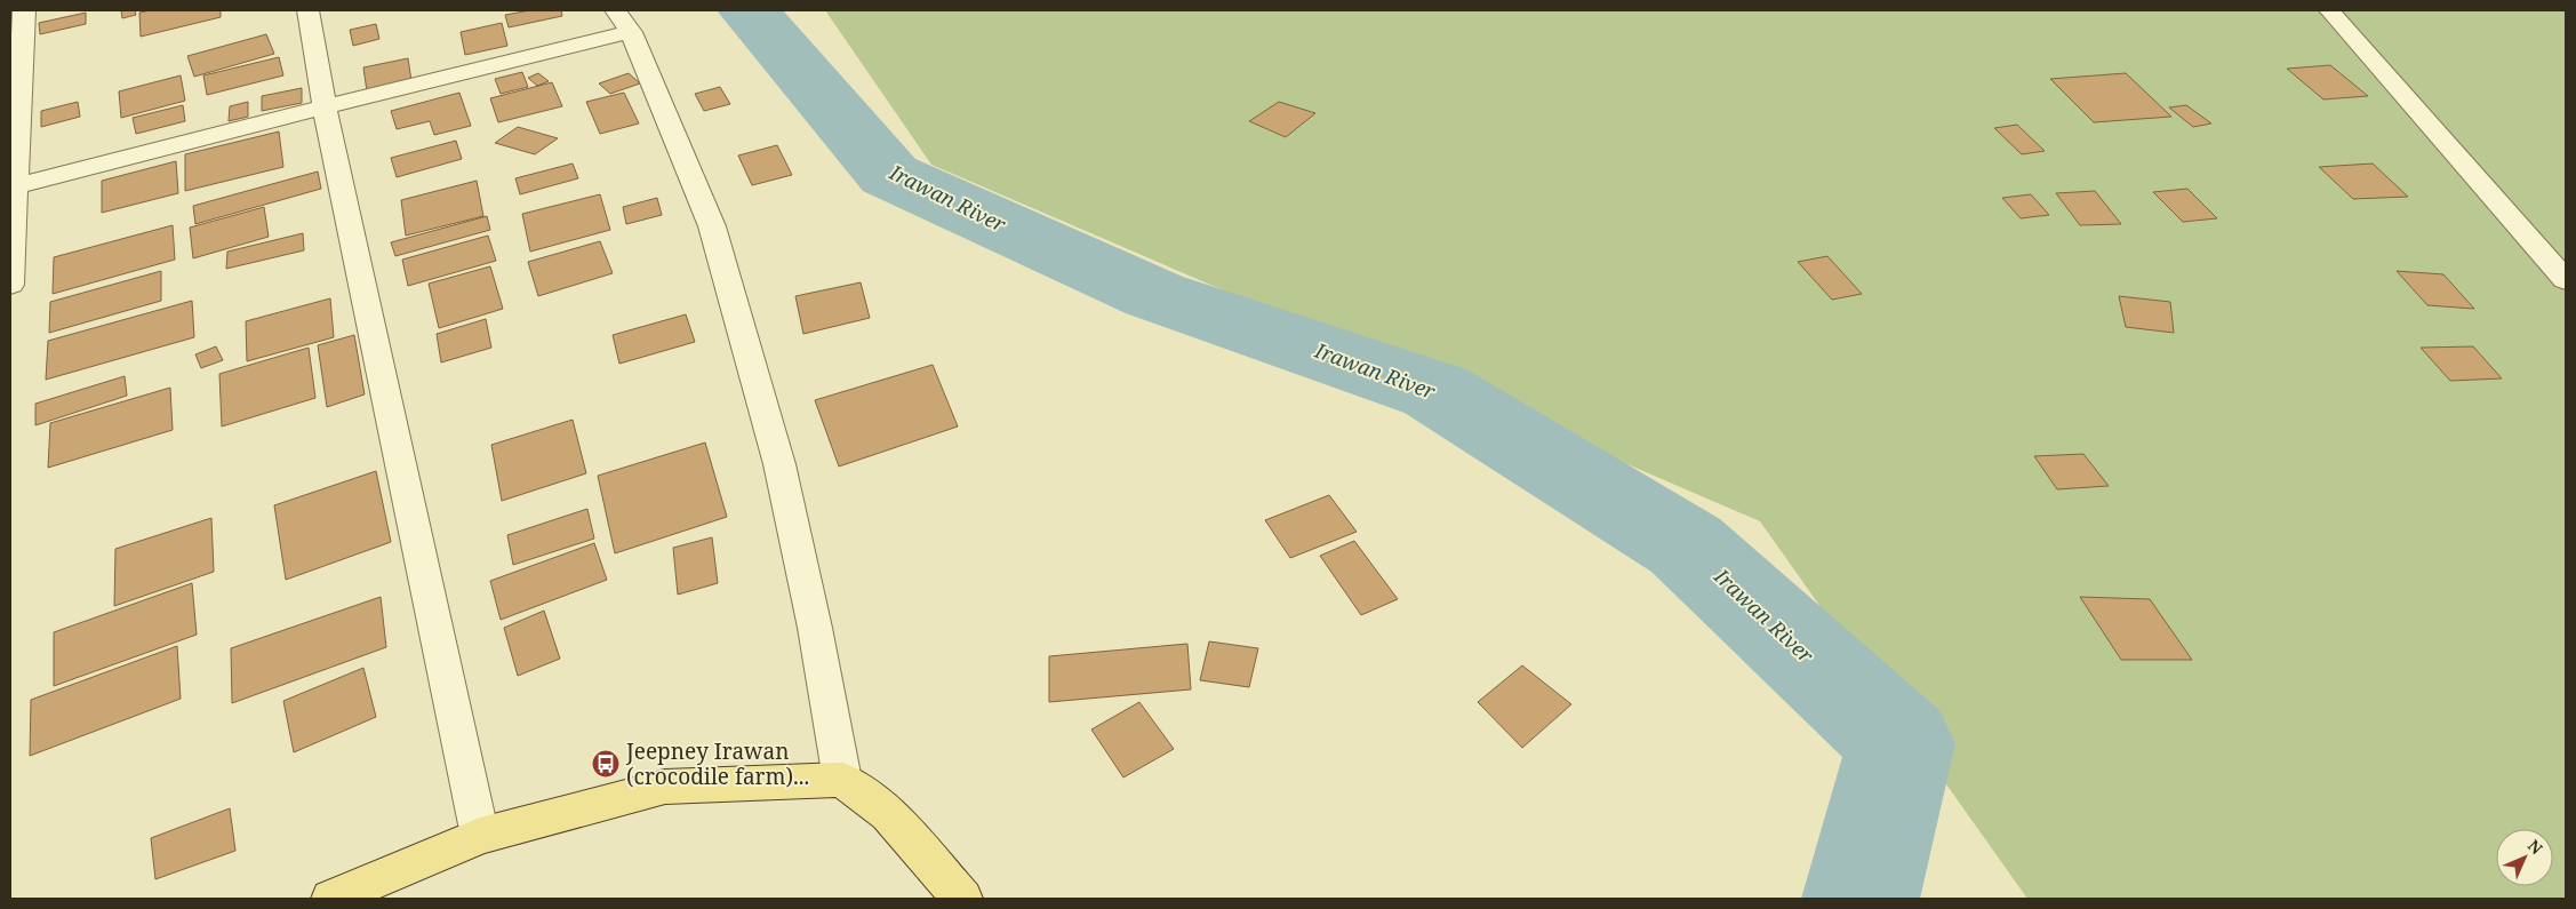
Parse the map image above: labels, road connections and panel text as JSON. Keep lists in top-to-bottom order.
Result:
{
  "water": ["Irawan River"],
  "places": {
    "bus stop": ["Jeepney Irawan (crocodile farm)..."]
  },
  "north": "top right"
}
